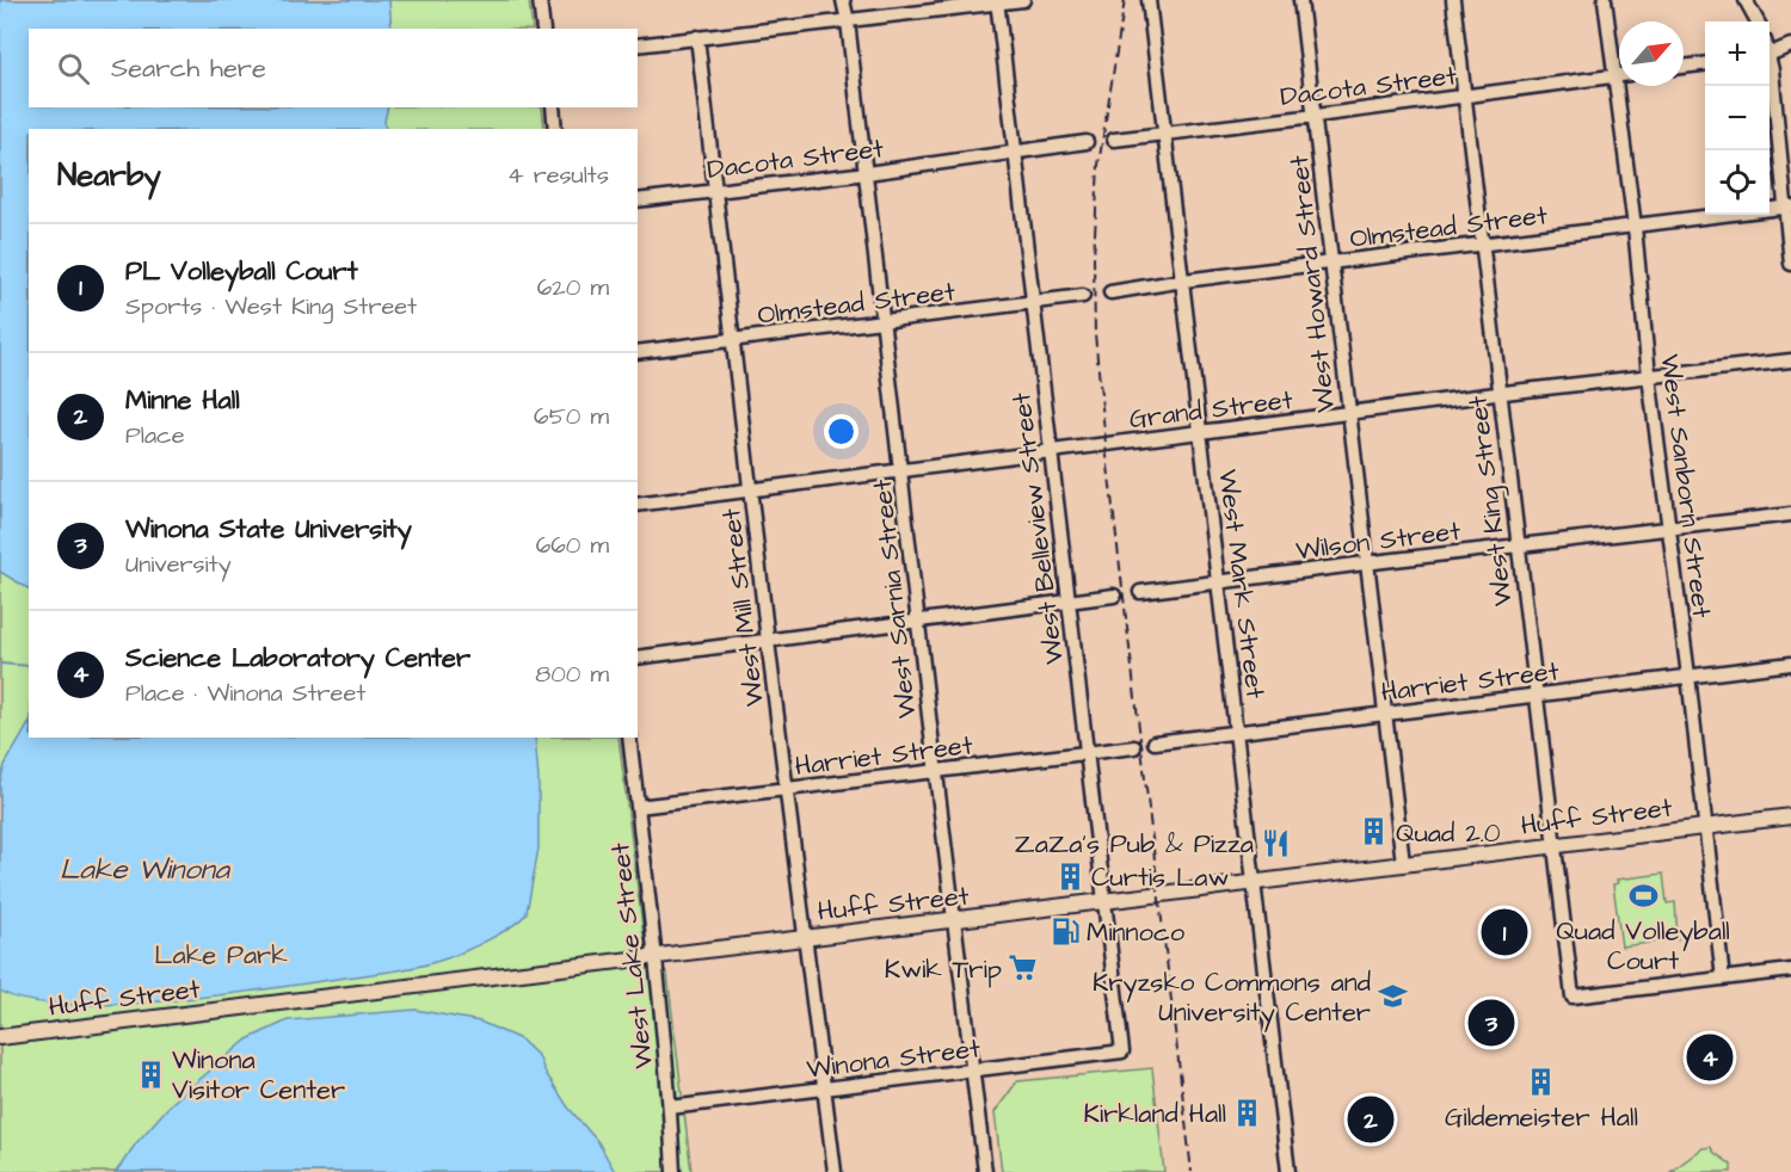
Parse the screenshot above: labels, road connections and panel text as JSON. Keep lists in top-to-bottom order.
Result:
{
  "streets": {
    "main road": ["Huff Street"],
    "street": [
      "Dacota Street",
      "Olmstead Street",
      "West Howard Street",
      "Grand Street",
      "West Sanborn Street",
      "West King Street",
      "West Belleview Street",
      "Wilson Street",
      "West Mark Street",
      "West Sarnia Street",
      "West Mill Street",
      "Harriet Street",
      "West Lake Street",
      "Winona Street"
    ]
  },
  "crossings": [
    ["Dacota Street", "West Howard Street"],
    ["Dacota Street", "West Sanborn Street"],
    ["Dacota Street", "West King Street"],
    ["Dacota Street", "West Belleview Street"],
    ["Dacota Street", "West Mark Street"],
    ["Dacota Street", "West Sarnia Street"],
    ["Dacota Street", "West Mill Street"],
    ["Olmstead Street", "West Howard Street"],
    ["Olmstead Street", "West Sanborn Street"],
    ["Olmstead Street", "West King Street"],
    ["Olmstead Street", "West Belleview Street"],
    ["Olmstead Street", "West Mark Street"],
    ["Olmstead Street", "West Sarnia Street"],
    ["Olmstead Street", "West Mill Street"],
    ["West Howard Street", "Grand Street"],
    ["West Howard Street", "Wilson Street"],
    ["West Howard Street", "Harriet Street"],
    ["West Howard Street", "Huff Street"],
    ["Grand Street", "West Sanborn Street"],
    ["Grand Street", "West King Street"],
    ["Grand Street", "West Belleview Street"],
    ["Grand Street", "West Mark Street"],
    ["Grand Street", "West Sarnia Street"],
    ["Grand Street", "West Mill Street"],
    ["West Sanborn Street", "West King Street"],
    ["West Sanborn Street", "Wilson Street"],
    ["West Sanborn Street", "Harriet Street"],
    ["West Sanborn Street", "Huff Street"],
    ["West King Street", "Wilson Street"],
    ["West King Street", "Harriet Street"],
    ["West King Street", "Huff Street"],
    ["West Belleview Street", "Harriet Street"],
    ["West Belleview Street", "Huff Street"],
    ["West Belleview Street", "Winona Street"],
    ["Wilson Street", "West Mark Street"],
    ["West Mark Street", "Harriet Street"],
    ["West Mark Street", "Huff Street"],
    ["West Sarnia Street", "Harriet Street"],
    ["West Sarnia Street", "Huff Street"],
    ["West Sarnia Street", "Winona Street"],
    ["West Mill Street", "Harriet Street"],
    ["West Mill Street", "Huff Street"],
    ["West Mill Street", "Winona Street"],
    ["Harriet Street", "West Lake Street"],
    ["Huff Street", "West Lake Street"],
    ["West Lake Street", "Winona Street"]
  ],
  "water": ["Lake Winona"],
  "parks": ["Lake Park"],
  "places": {
    "building": [
      "Quad 2.0",
      "Curtis Law",
      "Winona Visitor Center",
      "Gildemeister Hall",
      "Kirkland Hall"
    ],
    "restaurant": ["ZaZa's Pub & Pizza"],
    "sports": ["Quad Volleyball Court"],
    "fuel station": ["Minnoco"],
    "supermarket": ["Kwik Trip"],
    "school or university": ["Kryzsko Commons and University Center"]
  },
  "north": "top right",
  "page": {
    "map_buttons": ["+", "−"],
    "search": "Search here",
    "heading": ["Nearby", "4 results"],
    "list": [
      {
        "mark": "1",
        "name": "PL Volleyball Court",
        "note": "Sports · West King Street",
        "value": "620 m"
      },
      {
        "mark": "2",
        "name": "Minne Hall",
        "note": "Place",
        "value": "650 m"
      },
      {
        "mark": "3",
        "name": "Winona State University",
        "note": "University",
        "value": "660 m"
      },
      {
        "mark": "4",
        "name": "Science Laboratory Center",
        "note": "Place · Winona Street",
        "value": "800 m"
      }
    ],
    "pins": [
      "1",
      "3",
      "4",
      "2"
    ]
  }
}
